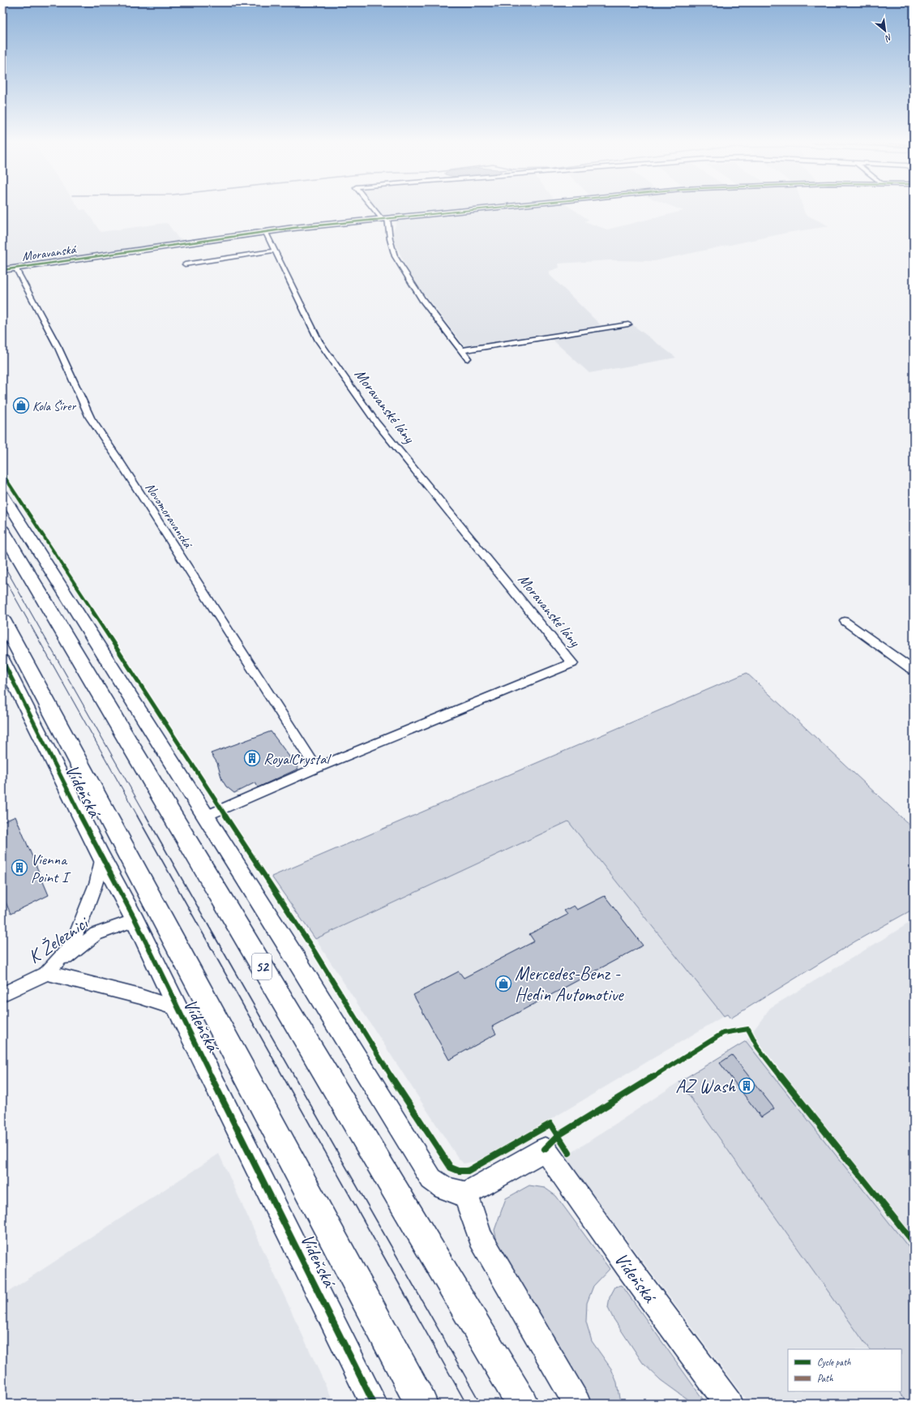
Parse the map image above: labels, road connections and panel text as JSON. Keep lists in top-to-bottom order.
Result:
{
  "streets": {
    "highway": ["Vídeňská", "52"],
    "street": [
      "Moravanská",
      "Moravanské lány",
      "Novomoravanská",
      "K Železnici"
    ]
  },
  "crossings": [
    ["Moravanská", "Moravanské lány"],
    ["Moravanská", "Novomoravanská"],
    ["Moravanské lány", "Novomoravanská"],
    ["Vídeňská", "K Železnici"]
  ],
  "places": {
    "shop": ["Kola Šírer", "Mercedes-Benz - Hedin Automotive"],
    "building": ["RoyalCrystal", "Vienna Point I", "AZ Wash"]
  },
  "legend": ["Cycle path", "Path"],
  "north": "bottom right"
}
